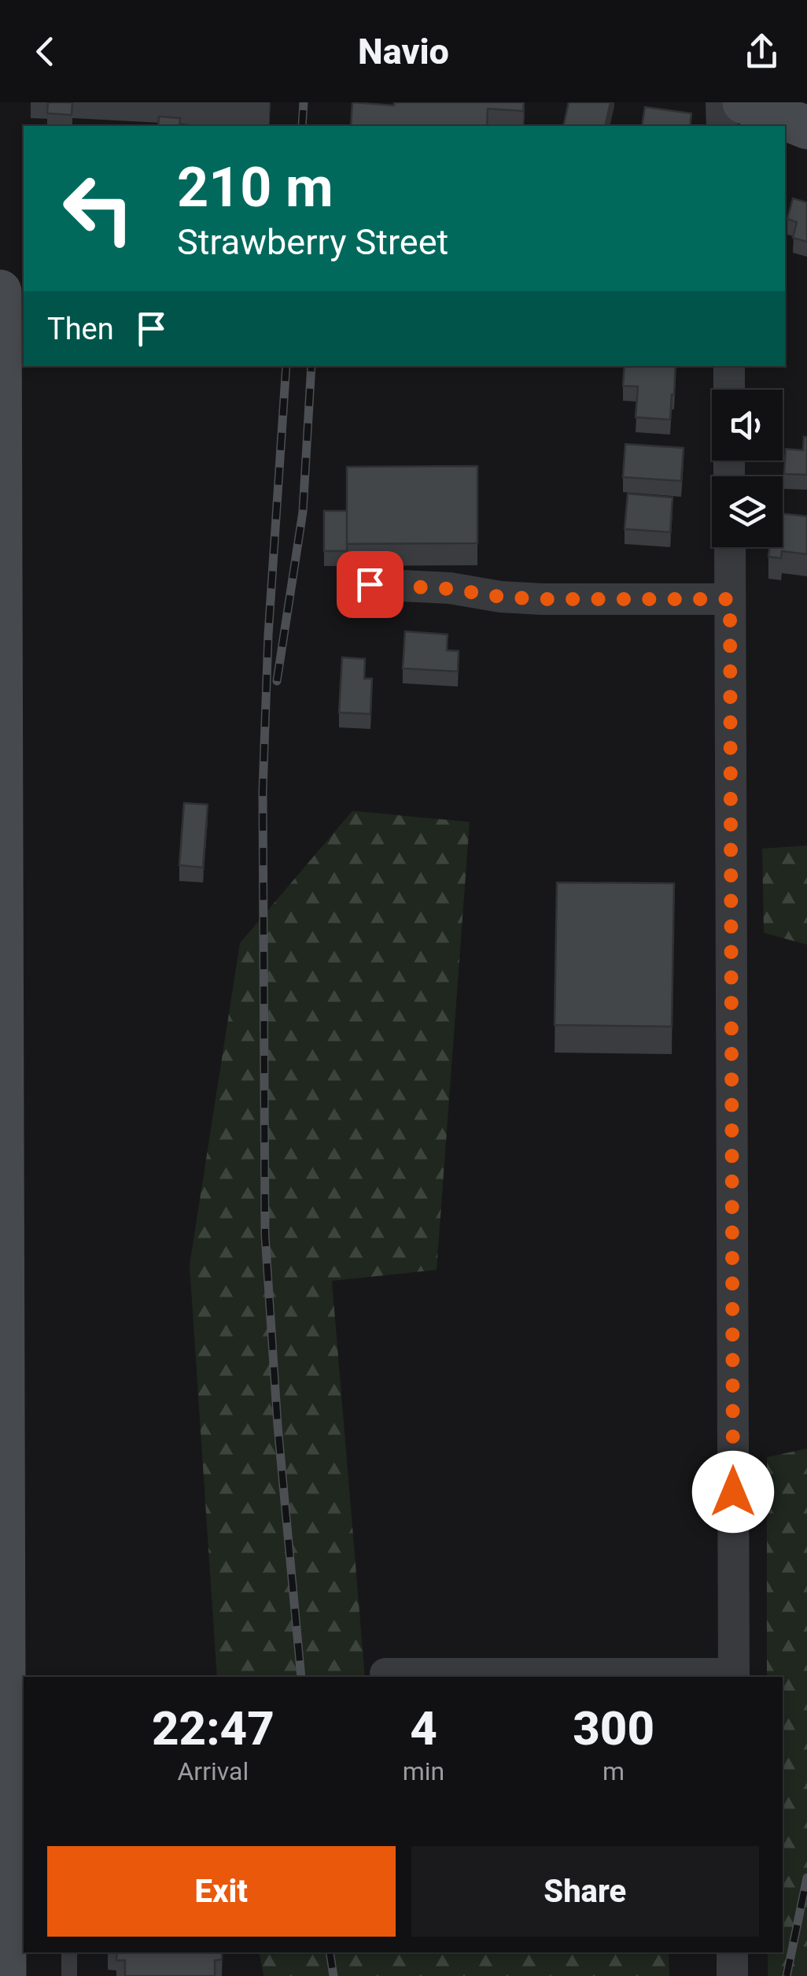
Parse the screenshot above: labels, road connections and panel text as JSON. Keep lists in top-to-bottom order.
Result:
{
  "page": {
    "header": "Navio",
    "turn": ["210 m", "Strawberry Street"],
    "then": "Then",
    "eta": [
      "22:47",
      "Arrival",
      "4",
      "min",
      "300",
      "m"
    ],
    "buttons": ["Exit", "Share"]
  }
}
